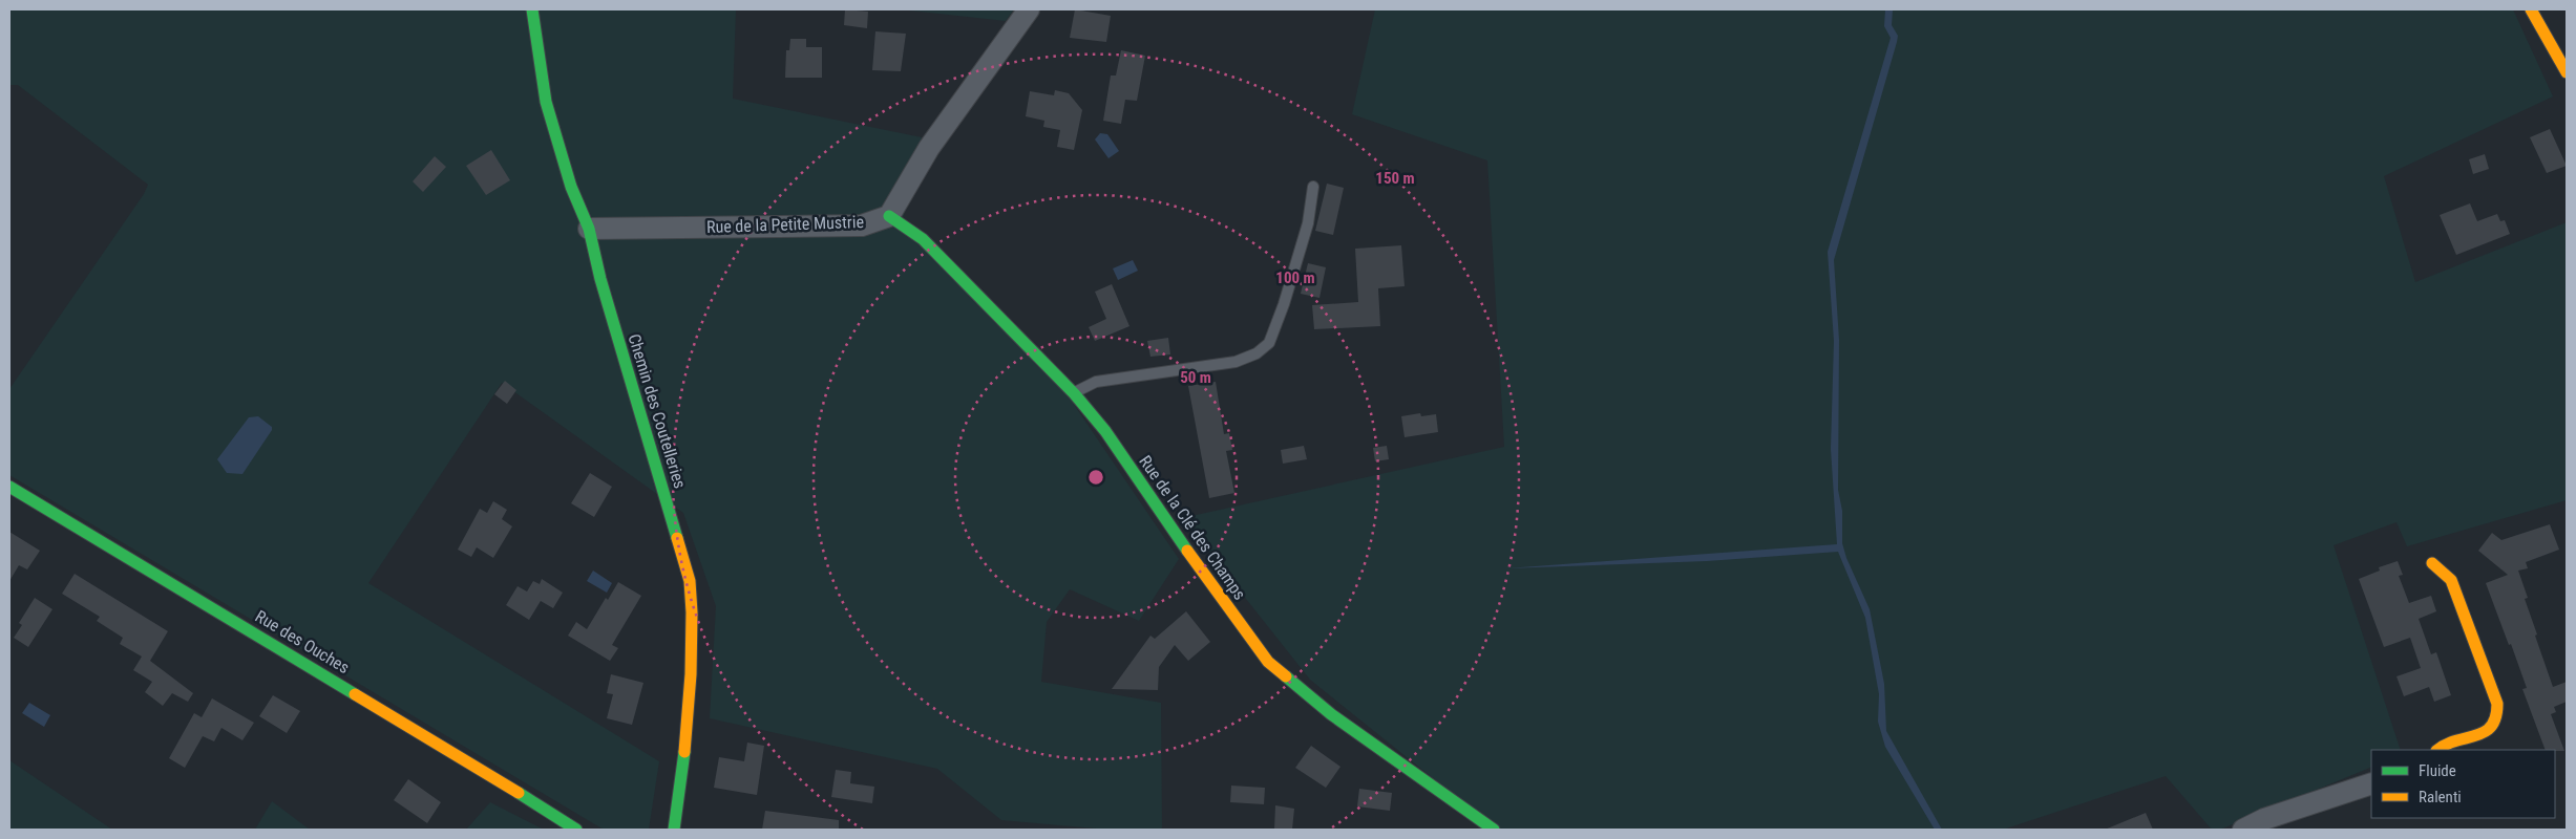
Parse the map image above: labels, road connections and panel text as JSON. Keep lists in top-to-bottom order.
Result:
{
  "streets": {
    "street": [
      "Rue de la Petite Mustrie",
      "Chemin des Coutelleries",
      "Rue de la Clé des Champs",
      "Rue des Ouches"
    ]
  },
  "crossings": [
    ["Rue de la Petite Mustrie", "Chemin des Coutelleries"],
    ["Rue de la Petite Mustrie", "Rue de la Clé des Champs"]
  ],
  "legend": ["Fluide", "Ralenti"],
  "rings": ["150 m", "100 m", "50 m"]
}
